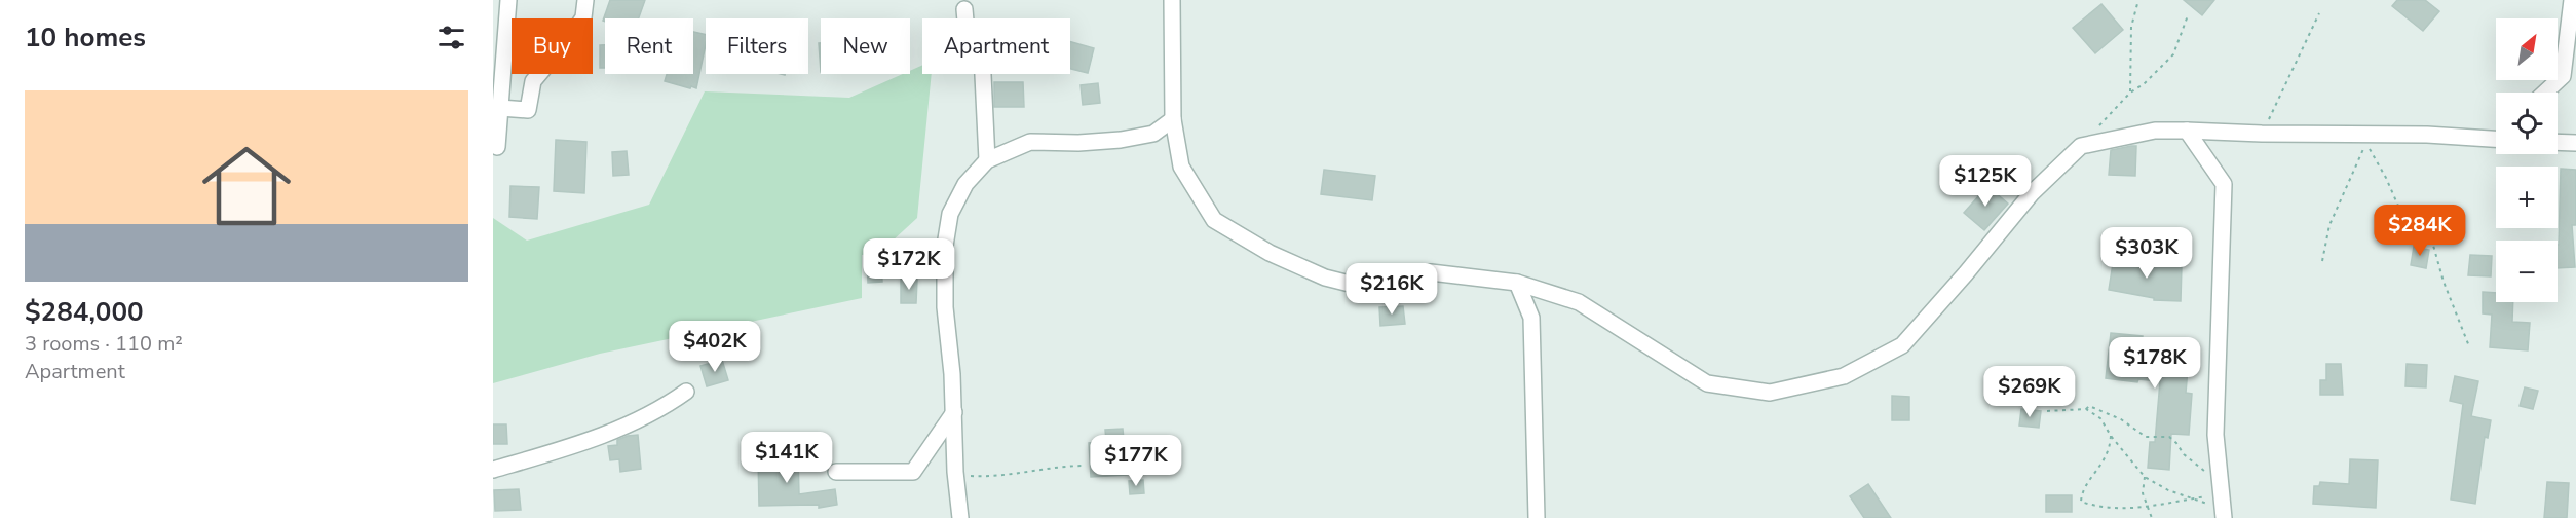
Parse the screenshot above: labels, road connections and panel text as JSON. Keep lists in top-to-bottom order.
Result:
{
  "north": "top right",
  "page": {
    "heading": "10 homes",
    "map_buttons": ["+", "−"],
    "chip": [
      "Buy",
      "Rent",
      "Filters",
      "New",
      "Apartment"
    ],
    "list": [
      {
        "name": "$284,000",
        "note": "3 rooms · 110 m² · Apartment"
      }
    ],
    "price": [
      "$125K",
      "$284K",
      "$303K",
      "$172K",
      "$216K",
      "$402K",
      "$178K",
      "$269K",
      "$141K",
      "$177K"
    ]
  }
}
